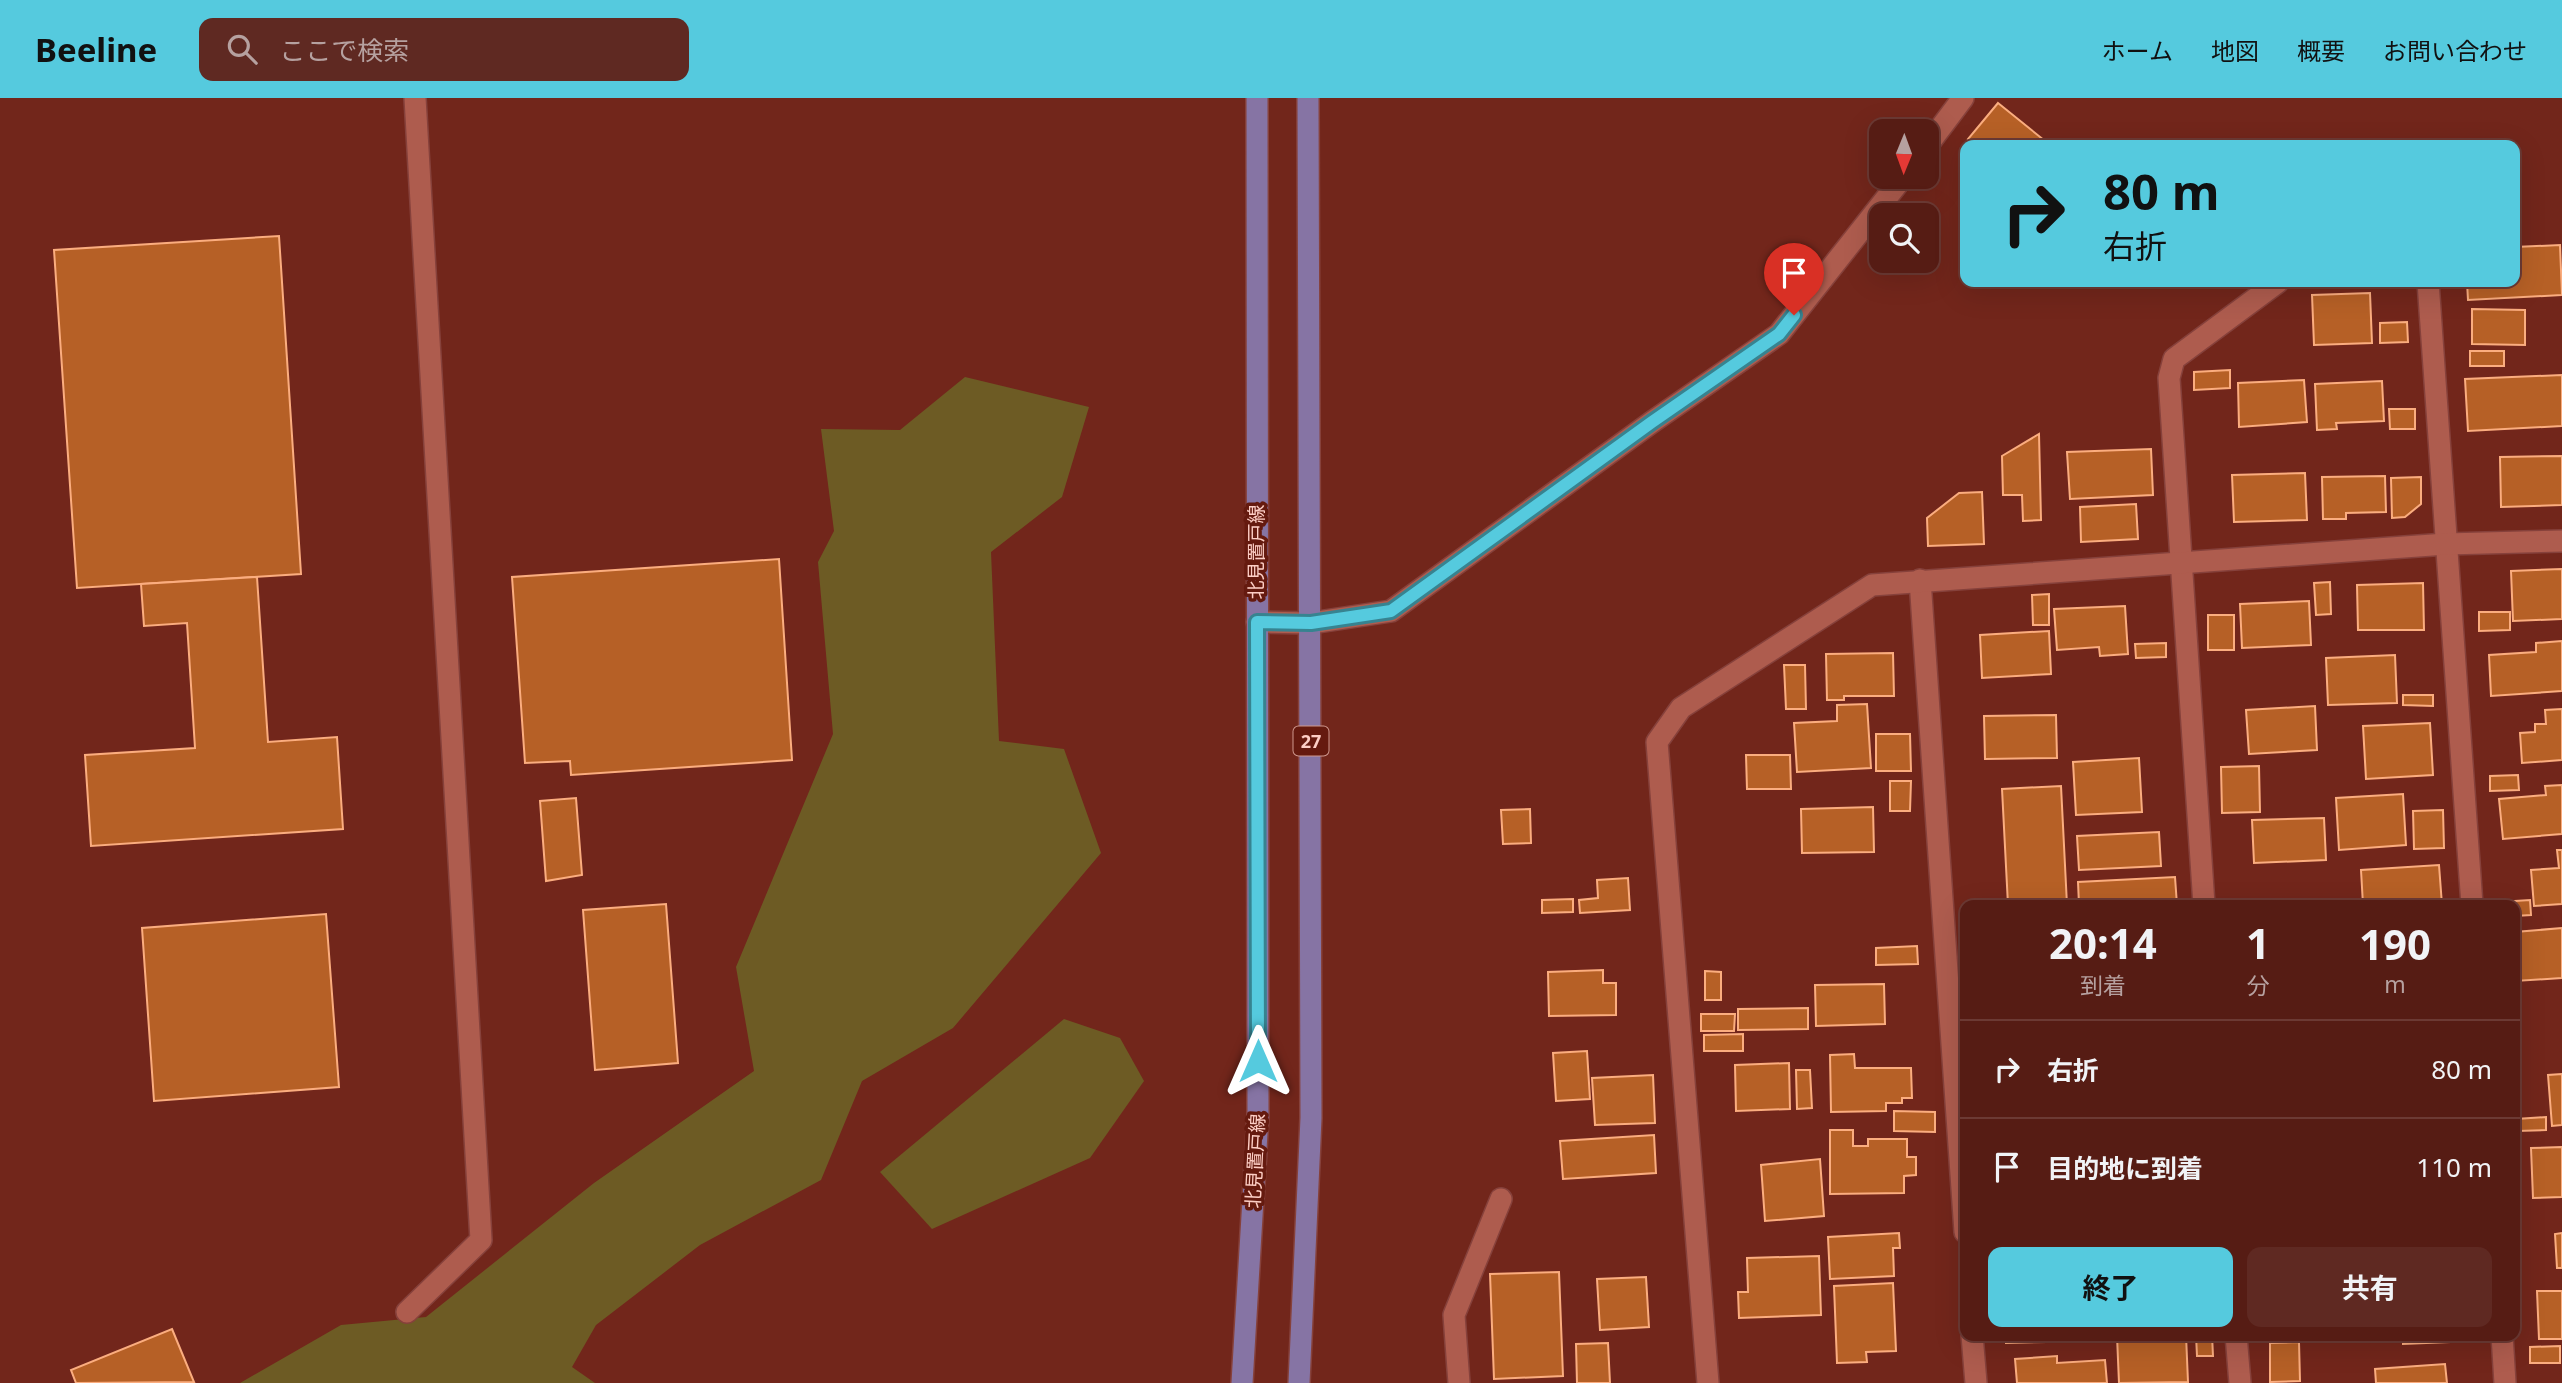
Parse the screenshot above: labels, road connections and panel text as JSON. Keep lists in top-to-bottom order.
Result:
{
  "streets": {
    "main road": ["北見置戸線", "27"]
  },
  "north": "bottom",
  "page": {
    "header": "Beeline",
    "search": "ここで検索",
    "nav": [
      "ホーム",
      "地図",
      "概要",
      "お問い合わせ"
    ],
    "turn": ["80 m", "右折"],
    "eta": [
      "20:14",
      "到着",
      "1",
      "分",
      "190",
      "m"
    ],
    "list": [
      {
        "name": "右折",
        "value": "80 m"
      },
      {
        "name": "目的地に到着",
        "value": "110 m"
      }
    ],
    "buttons": ["終了", "共有"]
  }
}
